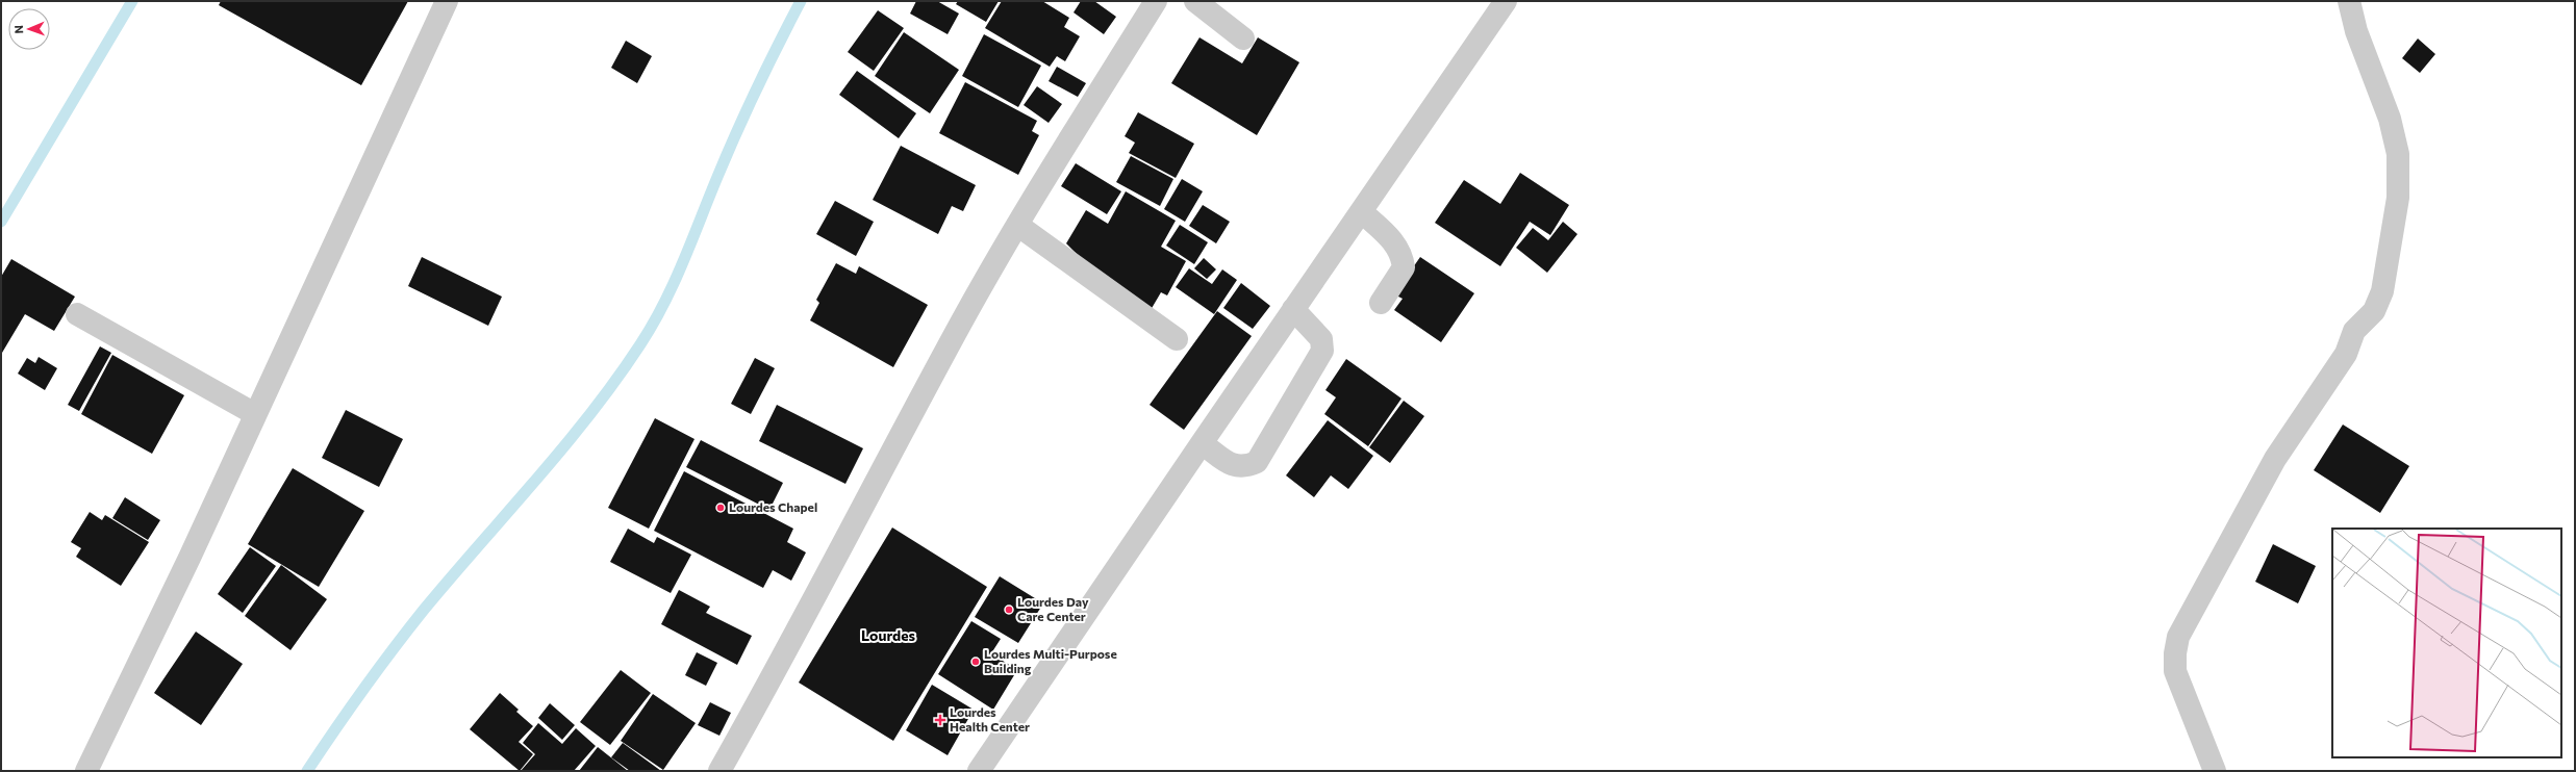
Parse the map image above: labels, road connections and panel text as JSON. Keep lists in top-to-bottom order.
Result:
{
  "districts": ["Lourdes"],
  "places": {
    "other": ["Lourdes Chapel", "Lourdes Day Care Center", "Lourdes Multi-Purpose Building"],
    "health": ["Lourdes Health Center"]
  },
  "north": "left"
}
